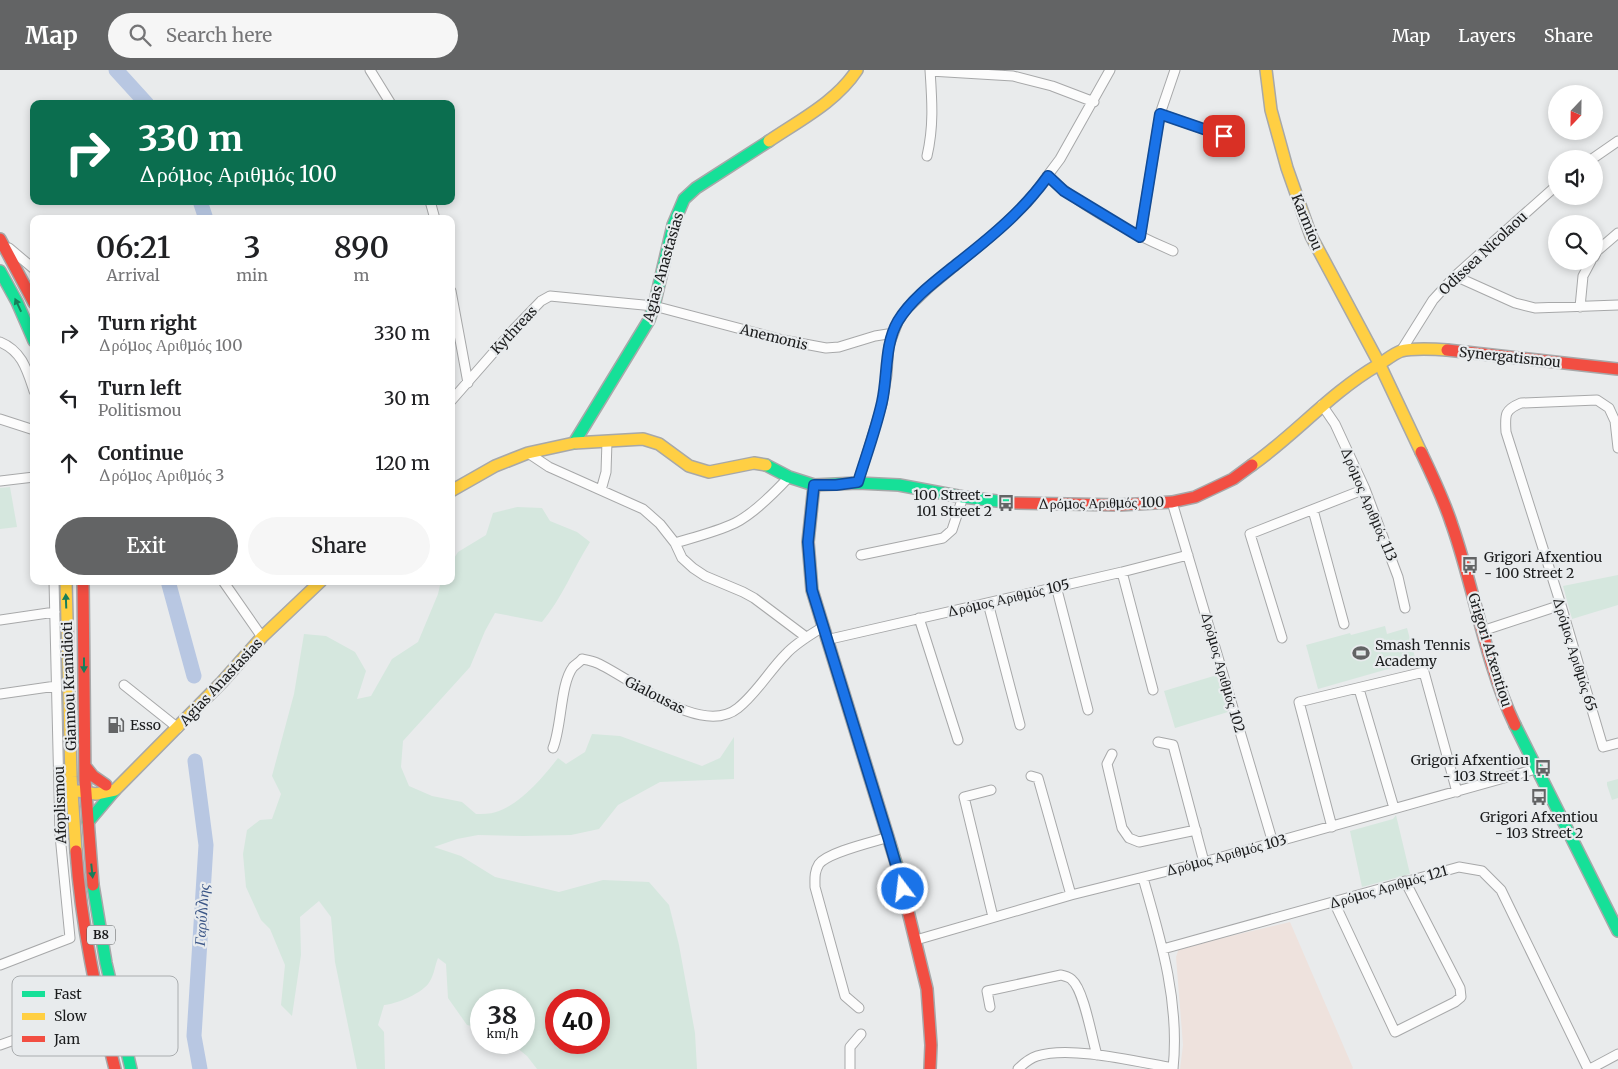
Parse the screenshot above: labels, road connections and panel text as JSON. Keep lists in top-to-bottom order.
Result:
{
  "streets": {
    "street": [
      "Karmiou",
      "Odissea Nicolaou",
      "Agias Anastasias",
      "Kythreas",
      "Anemonis",
      "Synergatismou",
      "Δρόμος Αριθμός 100",
      "Δρόμος Αριθμός 113",
      "Δρόμος Αριθμός 105",
      "Grigori Afxentiou",
      "Δρόμος Αριθμός 65",
      "Δρόμος Αριθμός 102",
      "Giannou Kranidioti",
      "Gialousas",
      "Afoplismou",
      "Δρόμος Αριθμός 103",
      "Δρόμος Αριθμός 121",
      "B8"
    ]
  },
  "crossings": [
    ["Karmiou", "Δρόμος Αριθμός 100"],
    ["Karmiou", "Grigori Afxentiou"],
    ["Odissea Nicolaou", "Synergatismou"],
    ["Odissea Nicolaou", "Δρόμος Αριθμός 100"],
    ["Agias Anastasias", "Kythreas"],
    ["Agias Anastasias", "Anemonis"],
    ["Agias Anastasias", "B8"],
    ["Kythreas", "Anemonis"],
    ["Synergatismou", "Δρόμος Αριθμός 100"],
    ["Δρόμος Αριθμός 100", "Δρόμος Αριθμός 113"],
    ["Δρόμος Αριθμός 100", "Grigori Afxentiou"],
    ["Δρόμος Αριθμός 100", "Δρόμος Αριθμός 102"],
    ["Δρόμος Αριθμός 105", "Δρόμος Αριθμός 102"],
    ["Grigori Afxentiou", "Δρόμος Αριθμός 103"],
    ["Δρόμος Αριθμός 102", "Δρόμος Αριθμός 103"],
    ["Giannou Kranidioti", "B8"]
  ],
  "water": ["Γαρύλλης"],
  "places": {
    "bus stop": [
      "100 Street - 101 Street 2",
      "Grigori Afxentiou - 100 Street 2",
      "Grigori Afxentiou - 103 Street 1",
      "Grigori Afxentiou - 103 Street 2"
    ],
    "sports": ["Smash Tennis Academy"],
    "fuel station": ["Esso"]
  },
  "legend": ["Fast", "Slow", "Jam"],
  "north": "bottom",
  "page": {
    "header": "Map",
    "search": "Search here",
    "nav": ["Map", "Layers", "Share"],
    "turn": ["330 m", "Δρόμος Αριθμός 100"],
    "eta": [
      "06:21",
      "Arrival",
      "3",
      "min",
      "890",
      "m"
    ],
    "list": [
      {
        "name": "Turn right",
        "note": "Δρόμος Αριθμός 100",
        "value": "330 m"
      },
      {
        "name": "Turn left",
        "note": "Politismou",
        "value": "30 m"
      },
      {
        "name": "Continue",
        "note": "Δρόμος Αριθμός 3",
        "value": "120 m"
      }
    ],
    "buttons": ["Exit", "Share"],
    "speed": "38 km/h",
    "limit": "40"
  }
}
